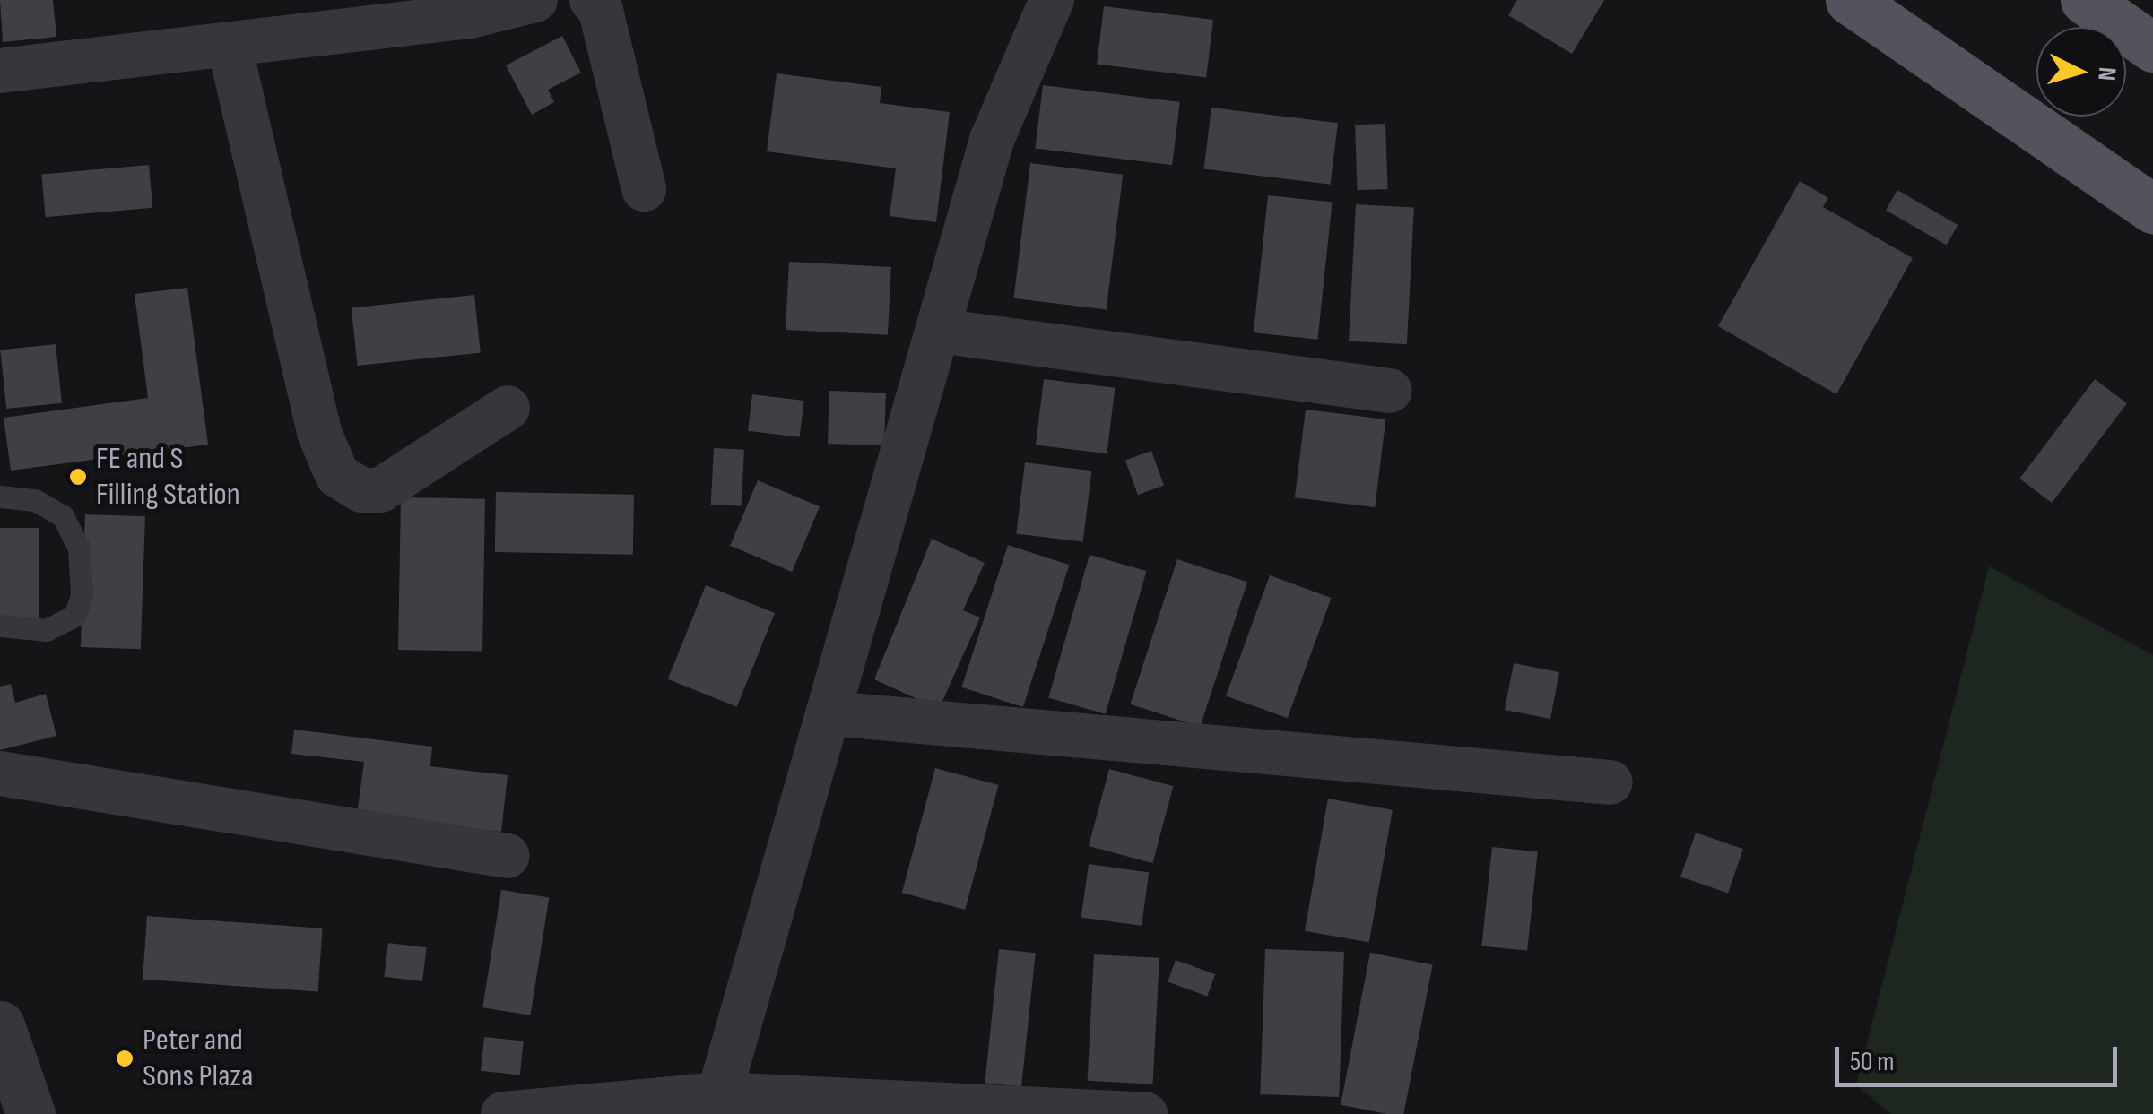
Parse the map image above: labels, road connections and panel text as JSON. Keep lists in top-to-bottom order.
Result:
{
  "places": ["FE and S Filling Station", "Peter and Sons Plaza"],
  "scale_bar": "50 m",
  "north": "right"
}
